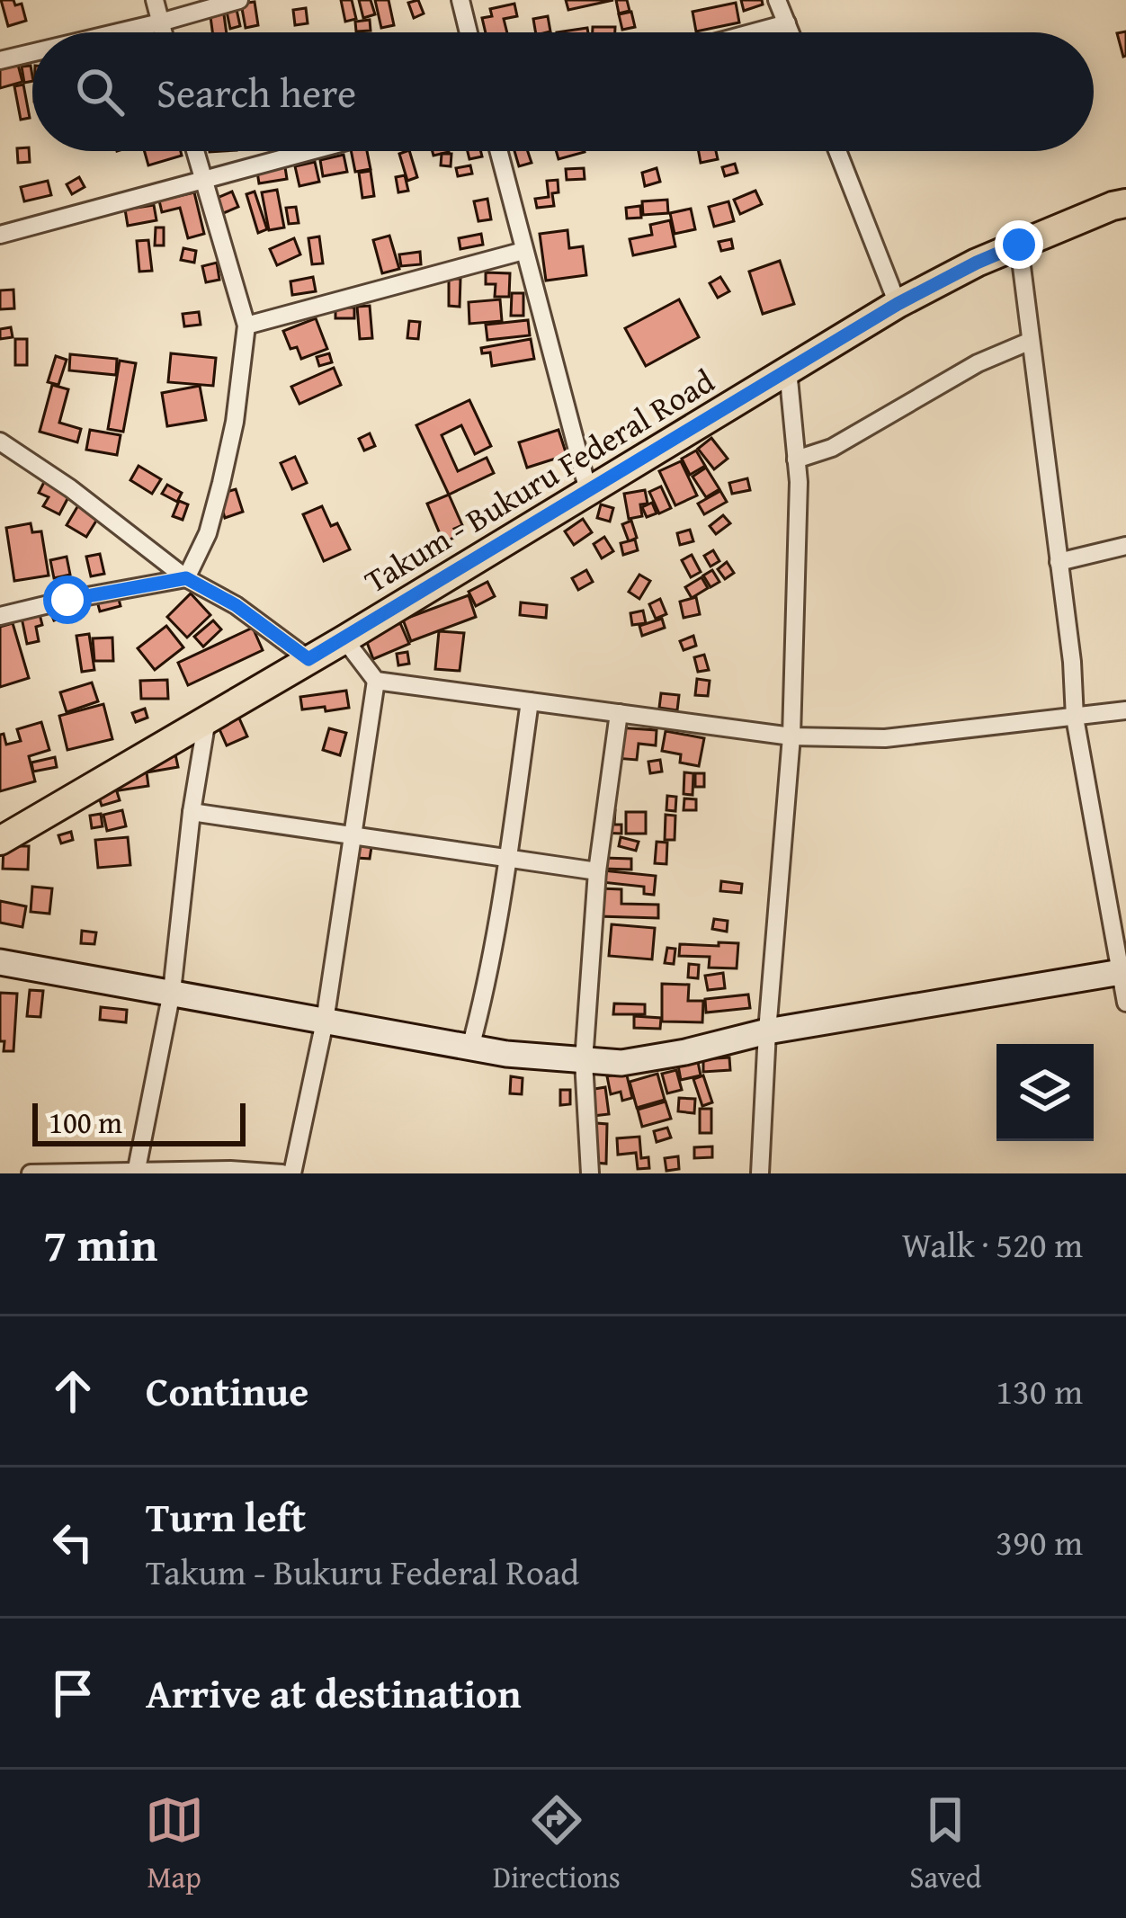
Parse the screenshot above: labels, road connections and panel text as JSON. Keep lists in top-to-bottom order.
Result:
{
  "streets": {
    "main road": ["Takum - Bukuru Federal Road"]
  },
  "scale_bar": "100 m",
  "page": {
    "search": "Search here",
    "scale": "100 m",
    "heading": ["7 min", "Walk · 520 m"],
    "list": [
      ["Continue", "130 m"],
      ["Turn left", "Takum - Bukuru Federal Road", "390 m"],
      "Arrive at destination"
    ],
    "nav": ["Map", "Directions", "Saved"]
  }
}
